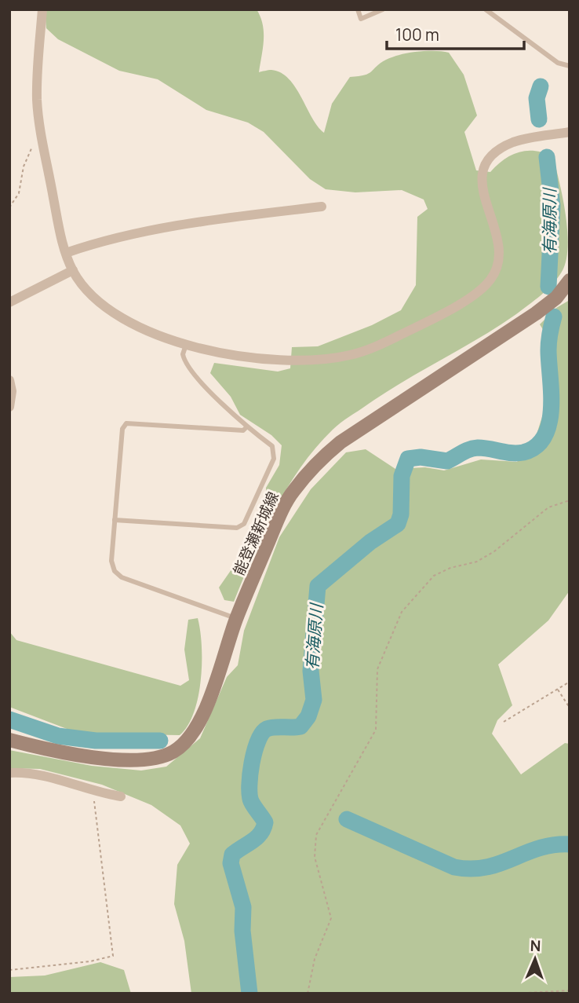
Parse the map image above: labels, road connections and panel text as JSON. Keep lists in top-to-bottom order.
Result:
{
  "streets": {
    "main road": ["能登瀬新城線"]
  },
  "water": ["有海原川"],
  "scale_bar": "100 m",
  "north": "top"
}
